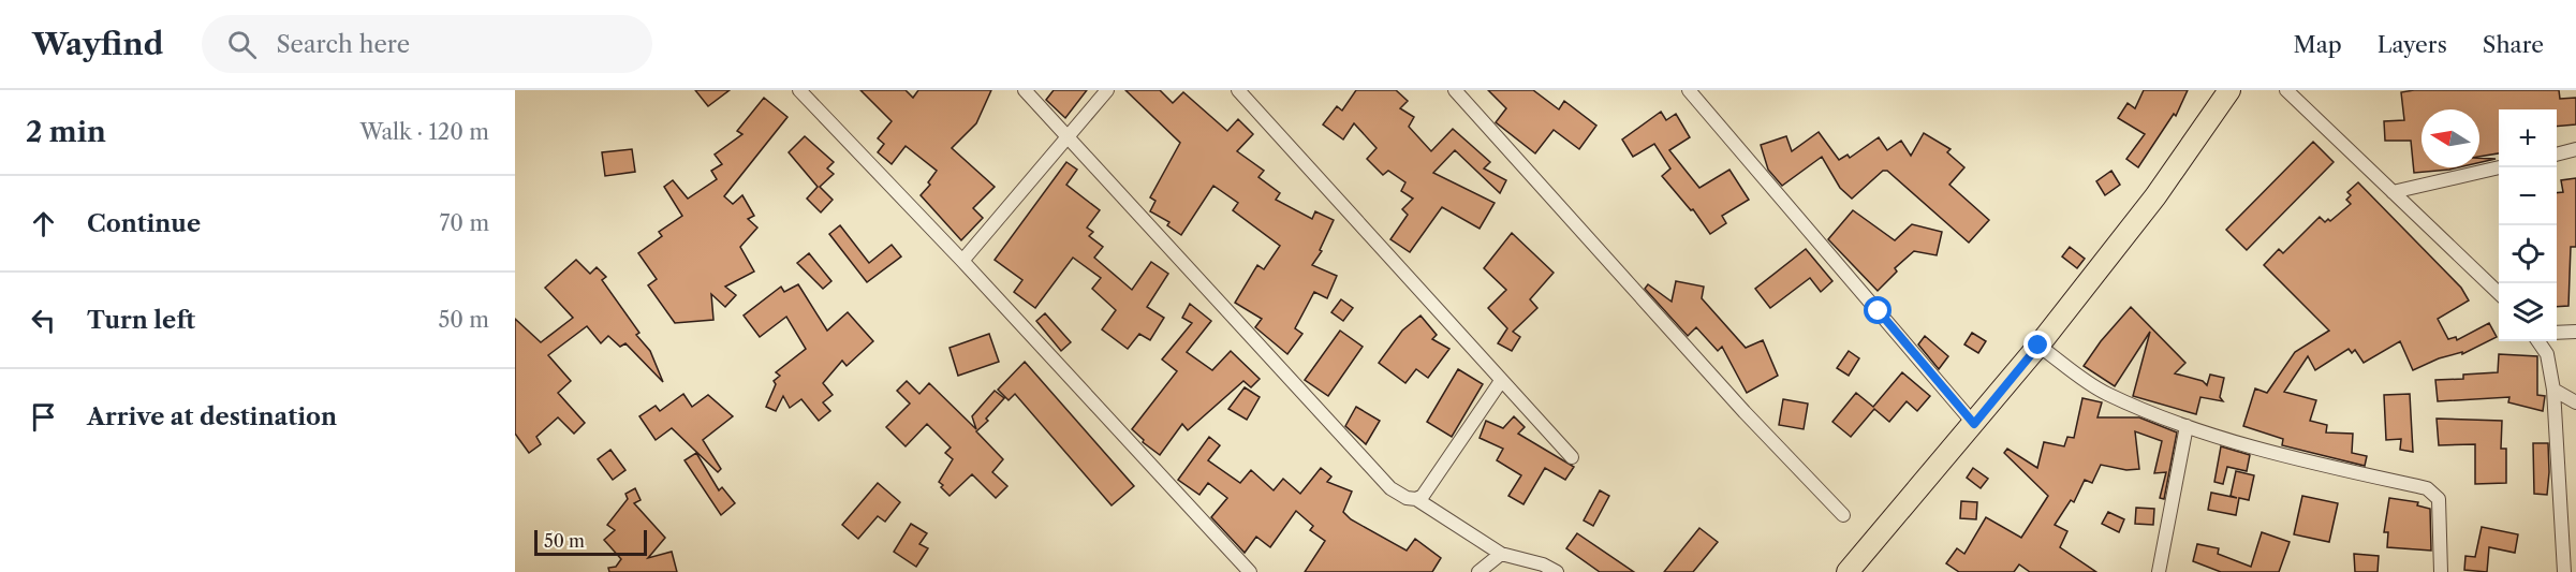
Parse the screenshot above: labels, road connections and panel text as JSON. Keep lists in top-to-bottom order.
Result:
{
  "scale_bar": "50 m",
  "north": "left",
  "page": {
    "header": "Wayfind",
    "search": "Search here",
    "nav": ["Map", "Layers", "Share"],
    "heading": ["2 min", "Walk · 120 m"],
    "map_buttons": ["+", "−"],
    "list": [
      ["Continue", "70 m"],
      ["Turn left", "50 m"],
      "Arrive at destination"
    ],
    "scale": "50 m"
  }
}
